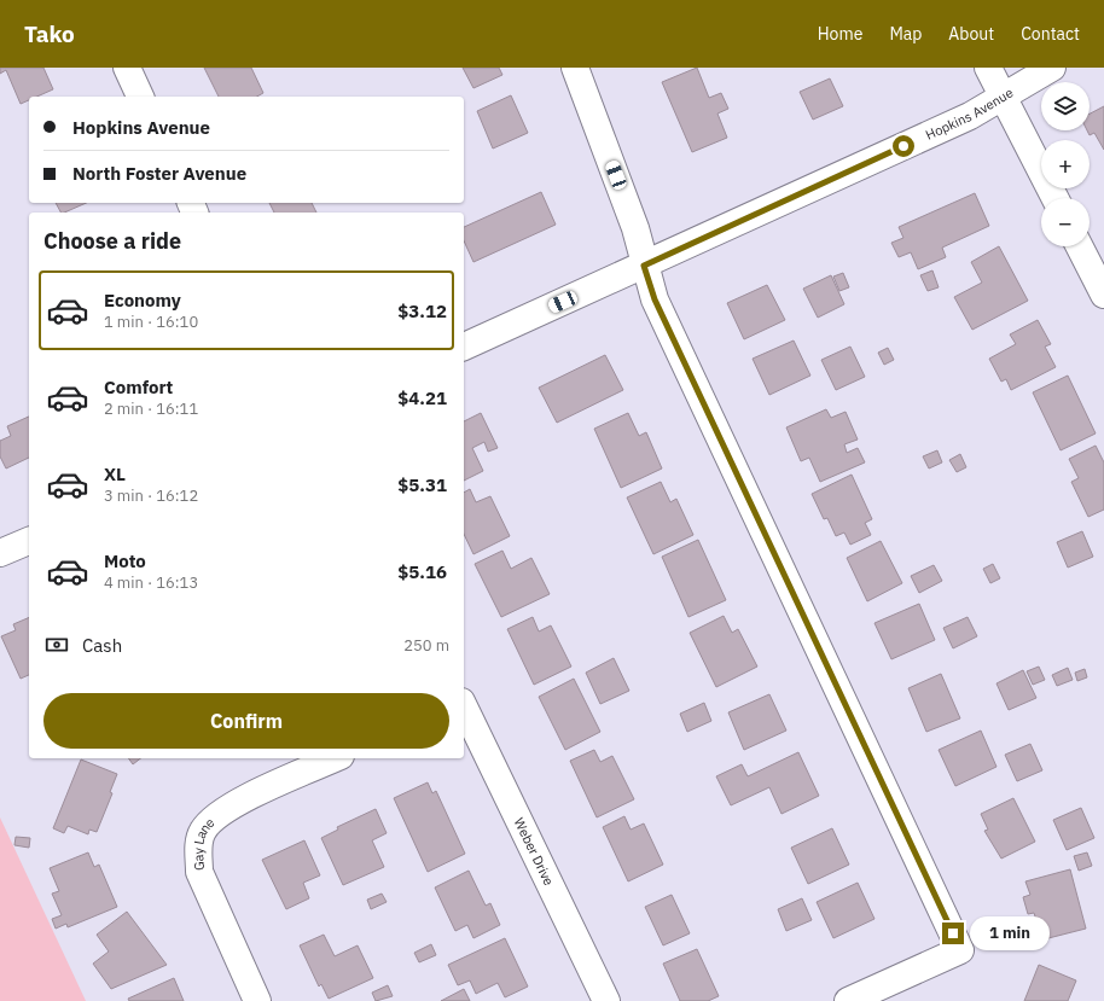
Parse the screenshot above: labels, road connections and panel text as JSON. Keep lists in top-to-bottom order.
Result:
{
  "streets": {
    "street": ["Hopkins Avenue", "Gay Lane", "Weber Drive"]
  },
  "page": {
    "header": "Tako",
    "nav": [
      "Home",
      "Map",
      "About",
      "Contact"
    ],
    "map_buttons": ["+", "−"],
    "banner": ["Hopkins Avenue", "North Foster Avenue"],
    "heading": "Choose a ride",
    "list": [
      {
        "name": "Economy",
        "note": "1 min · 16:10",
        "value": "$3.12"
      },
      {
        "name": "Comfort",
        "note": "2 min · 16:11",
        "value": "$4.21"
      },
      {
        "name": "XL",
        "note": "3 min · 16:12",
        "value": "$5.31"
      },
      {
        "name": "Moto",
        "note": "4 min · 16:13",
        "value": "$5.16"
      }
    ],
    "pay": ["Cash", "250 m"],
    "buttons": "Confirm",
    "bubble": "1 min"
  }
}
